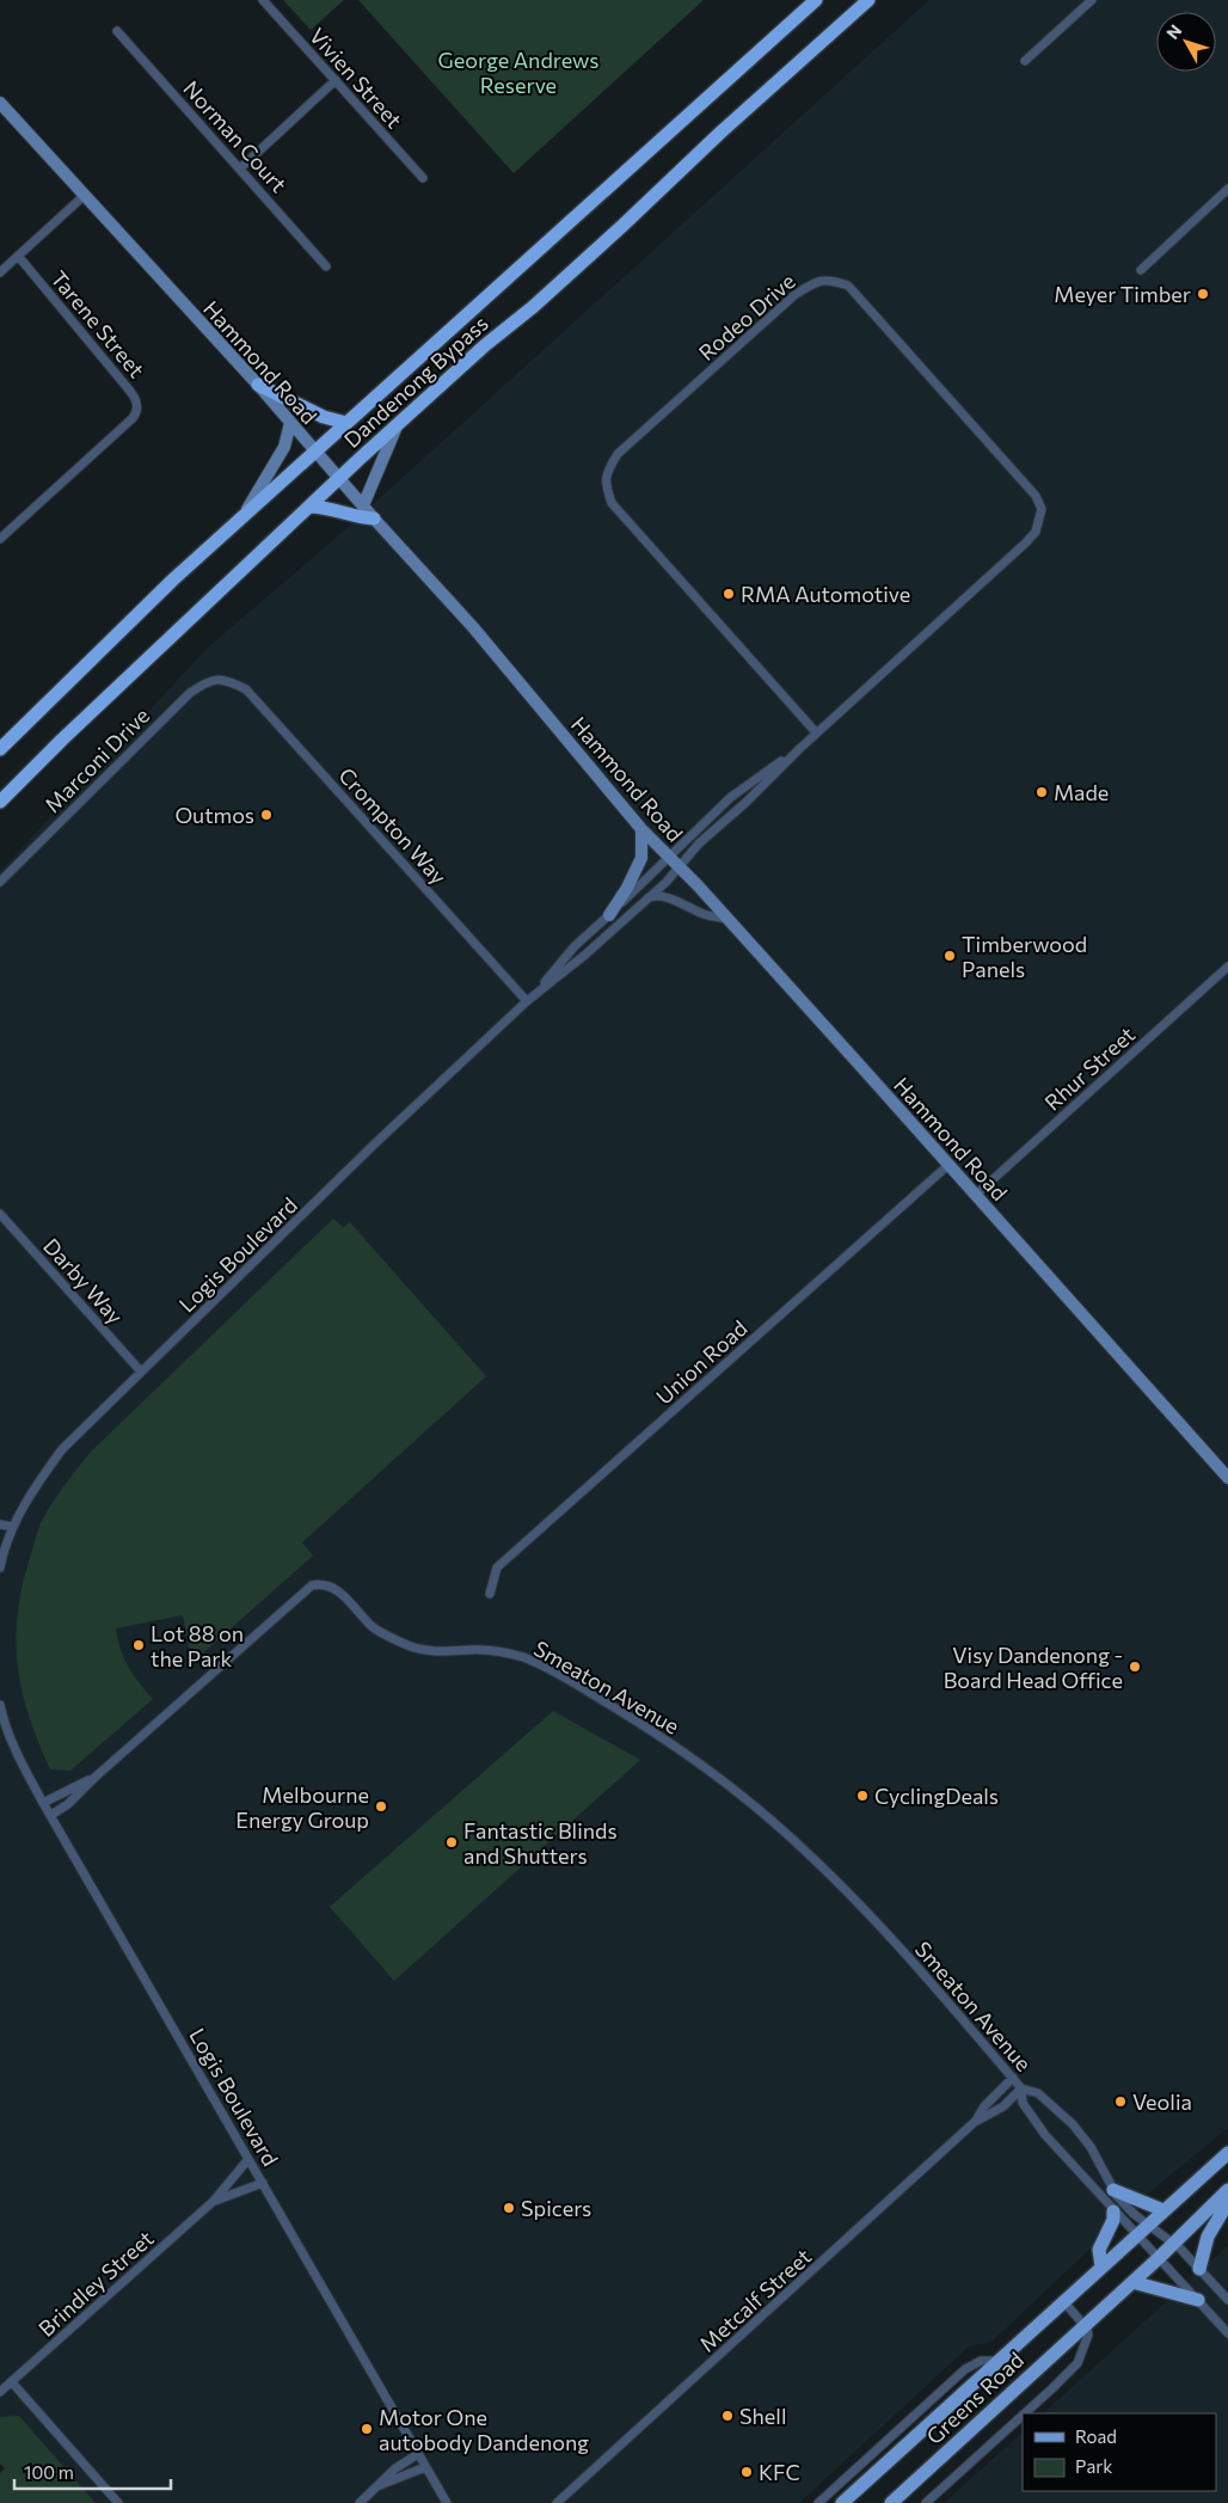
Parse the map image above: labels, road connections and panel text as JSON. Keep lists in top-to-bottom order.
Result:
{
  "streets": {
    "highway": ["Dandenong Bypass"],
    "main road": ["Hammond Road", "Greens Road"],
    "street": [
      "Vivien Street",
      "Norman Court",
      "Rodeo Drive",
      "Tarene Street",
      "Marconi Drive",
      "Crompton Way",
      "Rhur Street",
      "Logis Boulevard",
      "Darby Way",
      "Union Road",
      "Smeaton Avenue",
      "Brindley Street",
      "Metcalf Street"
    ]
  },
  "crossings": [
    ["Rodeo Drive", "Hammond Road"],
    ["Rodeo Drive", "Logis Boulevard"],
    ["Hammond Road", "Dandenong Bypass"],
    ["Hammond Road", "Rhur Street"],
    ["Hammond Road", "Logis Boulevard"],
    ["Hammond Road", "Union Road"],
    ["Marconi Drive", "Crompton Way"],
    ["Crompton Way", "Logis Boulevard"],
    ["Logis Boulevard", "Darby Way"],
    ["Logis Boulevard", "Smeaton Avenue"],
    ["Logis Boulevard", "Brindley Street"],
    ["Smeaton Avenue", "Metcalf Street"],
    ["Smeaton Avenue", "Greens Road"]
  ],
  "parks": ["George Andrews Reserve"],
  "places": [
    "Meyer Timber",
    "RMA Automotive",
    "Made",
    "Outmos",
    "Timberwood Panels",
    "Lot 88 on the Park",
    "Visy Dandenong - Board Head Office",
    "CyclingDeals",
    "Melbourne Energy Group",
    "Fantastic Blinds and Shutters",
    "Veolia",
    "Spicers",
    "Shell",
    "Motor One autobody Dandenong",
    "KFC"
  ],
  "legend": ["Road", "Park"],
  "scale_bar": "100 m",
  "north": "top left"
}
